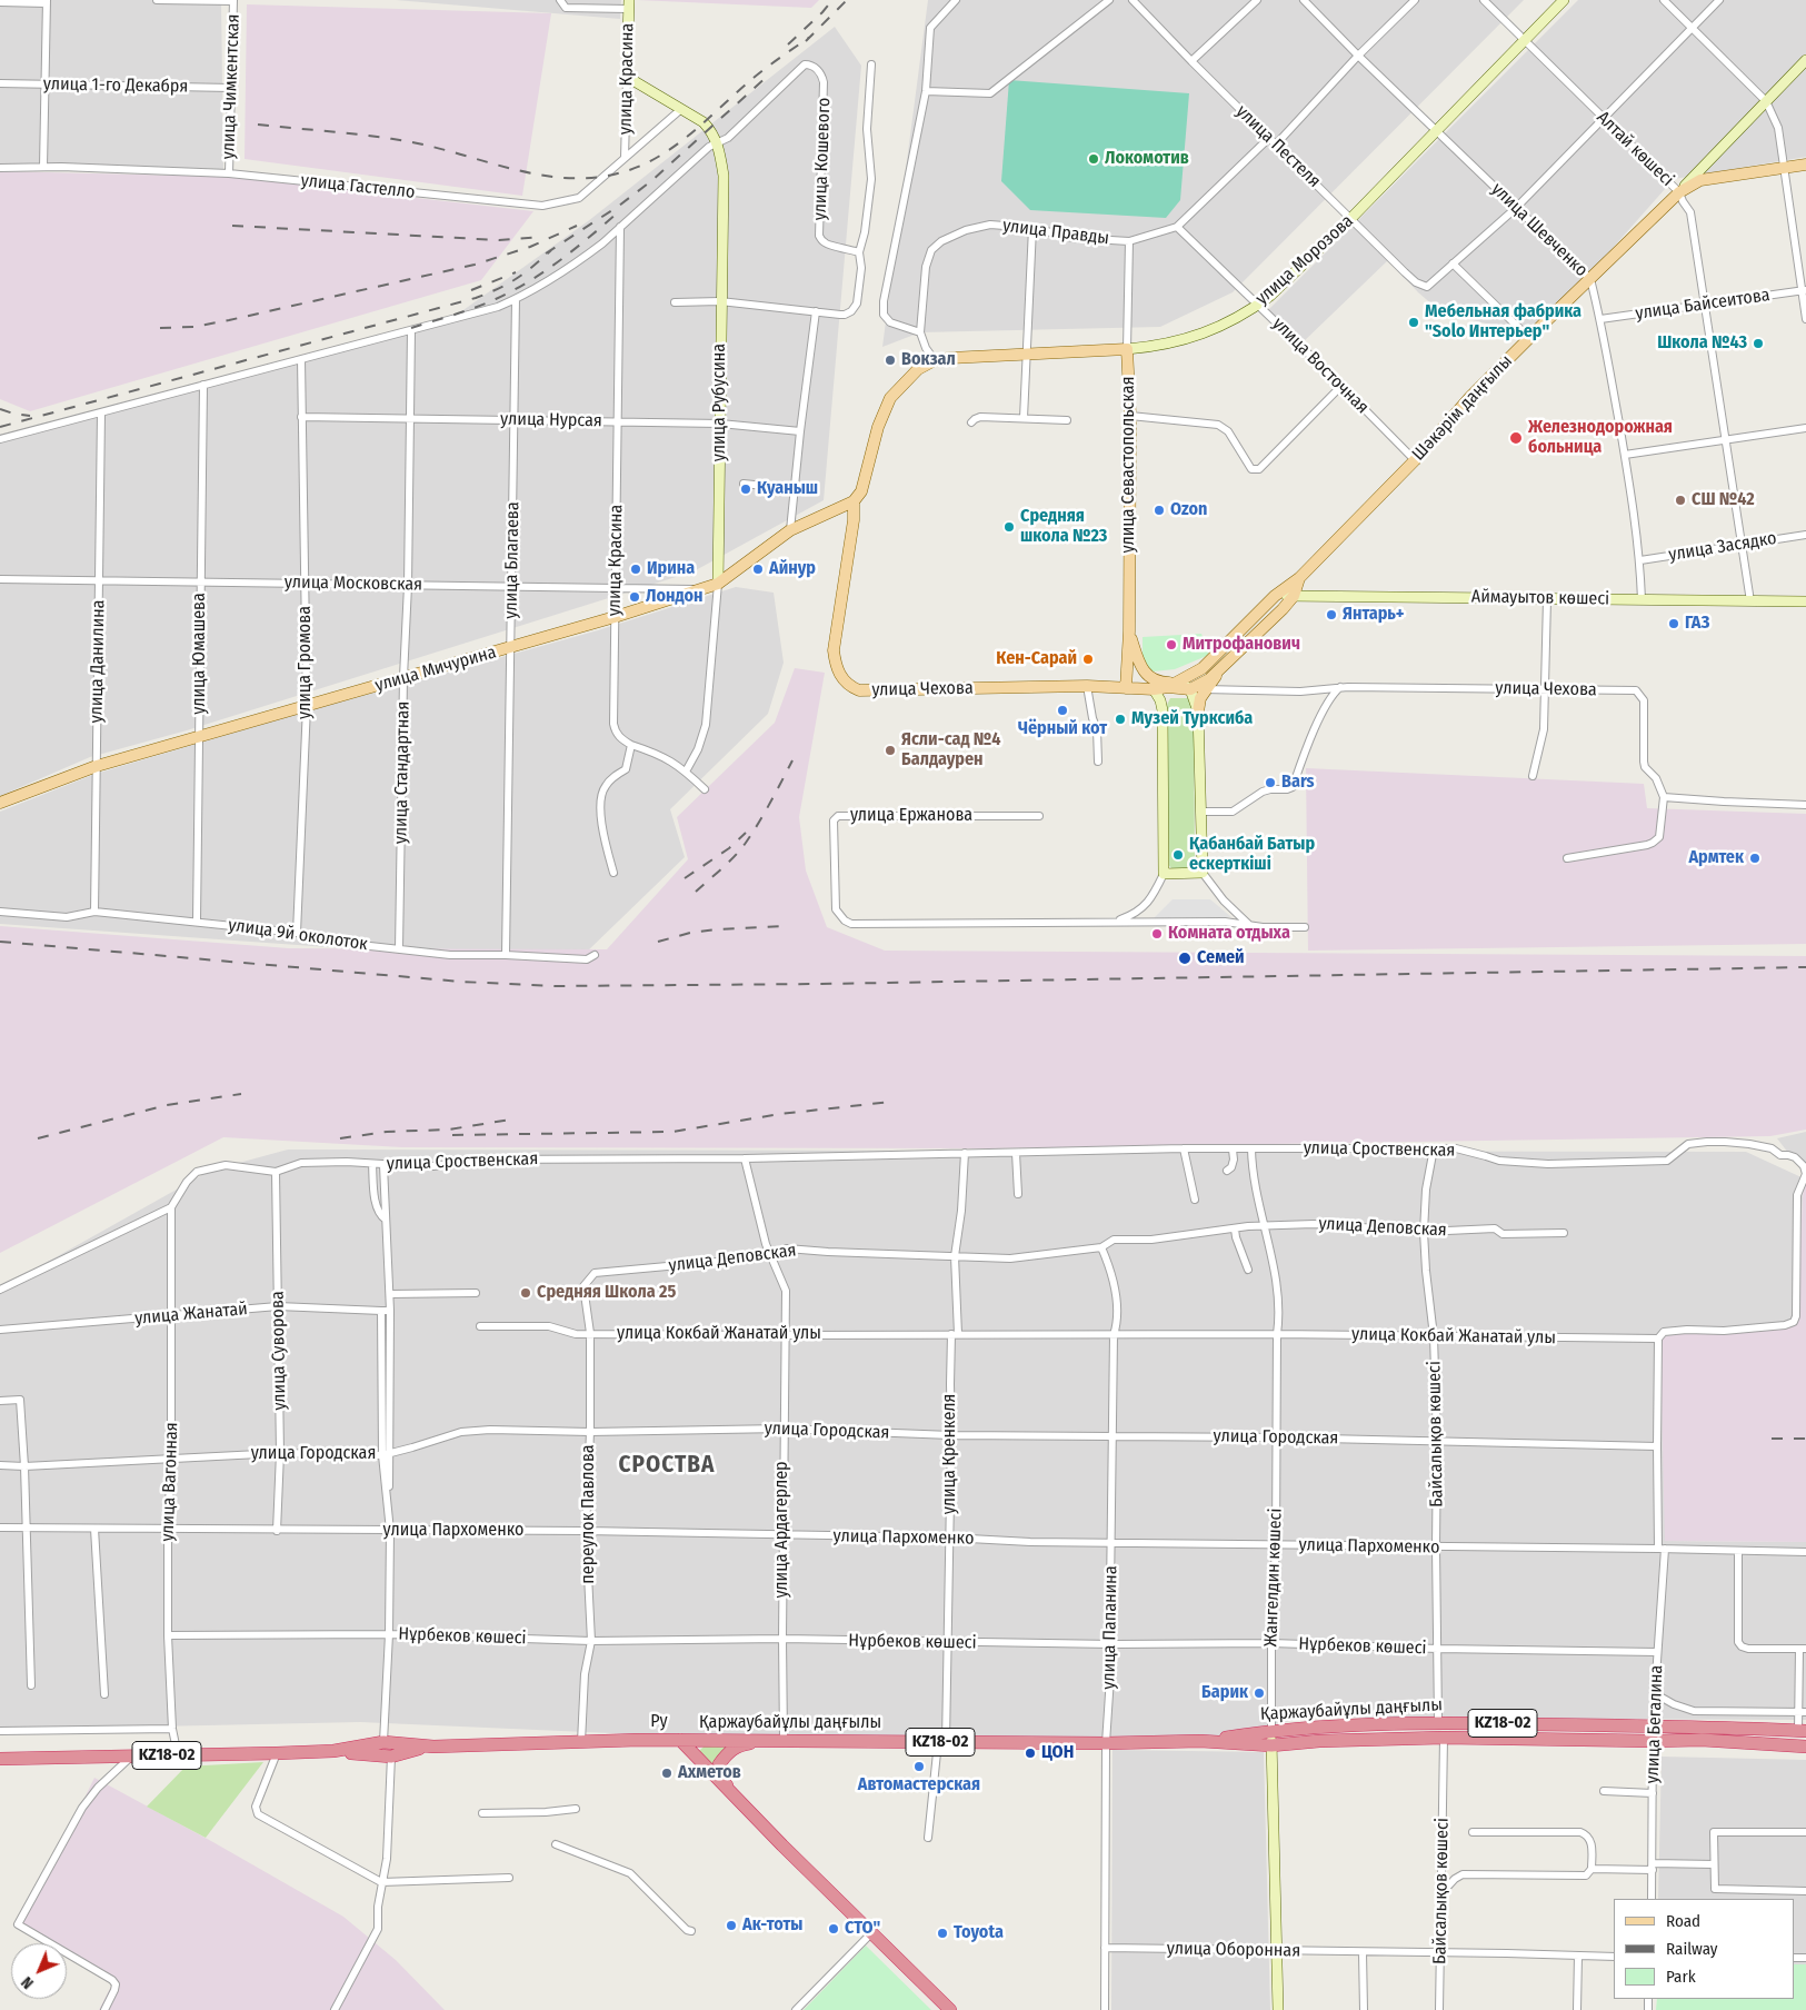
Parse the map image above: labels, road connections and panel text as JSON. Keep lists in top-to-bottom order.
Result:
{
  "streets": {
    "highway": ["Қаржаубайұлы даңғылы", "Ру", "KZ18-02"],
    "main road": [
      "улица Морозова",
      "Шәкәрім даңғылы",
      "улица Севастопольская",
      "улица Мичурина",
      "улица Чехова"
    ],
    "street": [
      "улица Красина",
      "улица 1-го Декабря",
      "улица Чимкентская",
      "улица Пестеля",
      "Алтай көшесі",
      "улица Кошевого",
      "улица Гастелло",
      "улица Шевченко",
      "улица Правды",
      "улица Байсеитова",
      "улица Восточная",
      "улица Рубусина",
      "улица Нурсая",
      "улица Засядко",
      "улица Благаева",
      "улица Московская",
      "Аймауытов көшесі",
      "улица Юмашева",
      "улица Данилина",
      "улица Громова",
      "улица Стандартная",
      "улица Ержанова",
      "улица 9й околоток",
      "улица Сроственская",
      "улица Деповская",
      "улица Жанатай",
      "улица Кокбай Жанатай улы",
      "улица Суворова",
      "улица Городская",
      "Байсалықов көшесі",
      "улица Кренкеля",
      "улица Вагонная",
      "переулок Павлова",
      "улица Ардагерлер",
      "улица Пархоменко",
      "Жангелдин көшесі",
      "улица Папанина",
      "Нұрбеков көшесі",
      "улица Бегалина",
      "улица Оборонная"
    ]
  },
  "crossings": [
    ["улица Красина", "улица Гастелло"],
    ["улица Красина", "улица Нурсая"],
    ["улица Красина", "улица Московская"],
    ["улица Красина", "улица Мичурина"],
    ["улица 1-го Декабря", "улица Чимкентская"],
    ["улица Чимкентская", "улица Гастелло"],
    ["улица Пестеля", "улица Правды"],
    ["улица Пестеля", "улица Морозова"],
    ["Алтай көшесі", "улица Морозова"],
    ["Алтай көшесі", "улица Байсеитова"],
    ["Алтай көшесі", "Шәкәрім даңғылы"],
    ["Алтай көшесі", "улица Засядко"],
    ["Алтай көшесі", "Аймауытов көшесі"],
    ["улица Кошевого", "улица Рубусина"],
    ["улица Шевченко", "улица Морозова"],
    ["улица Шевченко", "улица Байсеитова"],
    ["улица Шевченко", "Шәкәрім даңғылы"],
    ["улица Шевченко", "улица Засядко"],
    ["улица Шевченко", "Аймауытов көшесі"],
    ["улица Правды", "улица Восточная"],
    ["улица Правды", "улица Севастопольская"],
    ["улица Морозова", "улица Восточная"],
    ["улица Морозова", "улица Севастопольская"],
    ["улица Морозова", "улица Мичурина"],
    ["улица Морозова", "улица Чехова"],
    ["улица Восточная", "Шәкәрім даңғылы"],
    ["улица Рубусина", "улица Нурсая"],
    ["улица Рубусина", "улица Мичурина"],
    ["Шәкәрім даңғылы", "Аймауытов көшесі"],
    ["Шәкәрім даңғылы", "улица Чехова"],
    ["улица Нурсая", "улица Благаева"],
    ["улица Нурсая", "улица Громова"],
    ["улица Нурсая", "улица Стандартная"],
    ["улица Севастопольская", "улица Чехова"],
    ["улица Благаева", "улица Московская"],
    ["улица Благаева", "улица Мичурина"],
    ["улица Благаева", "улица 9й околоток"],
    ["улица Московская", "улица Юмашева"],
    ["улица Московская", "улица Данилина"],
    ["улица Московская", "улица Громова"],
    ["улица Московская", "улица Мичурина"],
    ["улица Московская", "улица Стандартная"],
    ["улица Юмашева", "улица Мичурина"],
    ["улица Юмашева", "улица 9й околоток"],
    ["улица Данилина", "улица Мичурина"],
    ["улица Данилина", "улица 9й околоток"],
    ["улица Громова", "улица Мичурина"],
    ["улица Громова", "улица 9й околоток"],
    ["улица Мичурина", "улица Чехова"],
    ["улица Мичурина", "улица Стандартная"],
    ["улица Стандартная", "улица 9й околоток"],
    ["улица Сроственская", "улица Кокбай Жанатай улы"],
    ["улица Сроственская", "улица Суворова"],
    ["улица Сроственская", "Байсалықов көшесі"],
    ["улица Сроственская", "улица Вагонная"],
    ["улица Сроственская", "улица Ардагерлер"],
    ["улица Сроственская", "Жангелдин көшесі"],
    ["улица Деповская", "Байсалықов көшесі"],
    ["улица Деповская", "переулок Павлова"],
    ["улица Деповская", "улица Ардагерлер"],
    ["улица Деповская", "Жангелдин көшесі"],
    ["улица Деповская", "улица Папанина"],
    ["улица Жанатай", "улица Суворова"],
    ["улица Жанатай", "улица Вагонная"],
    ["улица Кокбай Жанатай улы", "Байсалықов көшесі"],
    ["улица Кокбай Жанатай улы", "улица Кренкеля"],
    ["улица Кокбай Жанатай улы", "переулок Павлова"],
    ["улица Кокбай Жанатай улы", "улица Ардагерлер"],
    ["улица Кокбай Жанатай улы", "Жангелдин көшесі"],
    ["улица Кокбай Жанатай улы", "улица Папанина"],
    ["улица Кокбай Жанатай улы", "улица Бегалина"],
    ["улица Суворова", "улица Городская"],
    ["улица Суворова", "улица Пархоменко"],
    ["улица Городская", "Байсалықов көшесі"],
    ["улица Городская", "улица Кренкеля"],
    ["улица Городская", "улица Вагонная"],
    ["улица Городская", "переулок Павлова"],
    ["улица Городская", "улица Ардагерлер"],
    ["улица Городская", "Жангелдин көшесі"],
    ["улица Городская", "улица Папанина"],
    ["улица Городская", "улица Бегалина"],
    ["Байсалықов көшесі", "улица Пархоменко"],
    ["Байсалықов көшесі", "Нұрбеков көшесі"],
    ["Байсалықов көшесі", "Қаржаубайұлы даңғылы"],
    ["Байсалықов көшесі", "улица Оборонная"],
    ["улица Кренкеля", "улица Пархоменко"],
    ["улица Кренкеля", "Нұрбеков көшесі"],
    ["улица Кренкеля", "Қаржаубайұлы даңғылы"],
    ["улица Вагонная", "улица Пархоменко"],
    ["улица Вагонная", "Нұрбеков көшесі"],
    ["улица Вагонная", "KZ18-02"],
    ["переулок Павлова", "улица Пархоменко"],
    ["переулок Павлова", "Нұрбеков көшесі"],
    ["переулок Павлова", "KZ18-02"],
    ["улица Ардагерлер", "улица Пархоменко"],
    ["улица Ардагерлер", "Нұрбеков көшесі"],
    ["улица Ардагерлер", "Қаржаубайұлы даңғылы"],
    ["улица Пархоменко", "Жангелдин көшесі"],
    ["улица Пархоменко", "улица Папанина"],
    ["улица Пархоменко", "улица Бегалина"],
    ["Жангелдин көшесі", "Нұрбеков көшесі"],
    ["Жангелдин көшесі", "Қаржаубайұлы даңғылы"],
    ["Жангелдин көшесі", "улица Оборонная"],
    ["улица Папанина", "Нұрбеков көшесі"],
    ["улица Папанина", "Қаржаубайұлы даңғылы"],
    ["улица Папанина", "улица Оборонная"],
    ["Нұрбеков көшесі", "улица Бегалина"],
    ["Қаржаубайұлы даңғылы", "Ру"],
    ["Қаржаубайұлы даңғылы", "улица Бегалина"],
    ["Ру", "KZ18-02"]
  ],
  "districts": ["СРОСТВА"],
  "places": [
    "Локомотив",
    "Мебельная фабрика \"Solo Интерьер\"",
    "Школа №43",
    "Вокзал",
    "Железнодорожная больница",
    "Куаныш",
    "СШ №42",
    "Ozon",
    "Средняя школа №23",
    "Ирина",
    "Айнур",
    "Лондон",
    "Янтарь+",
    "ГАЗ",
    "Митрофанович",
    "Кен-Сарай",
    "Чёрный кот",
    "Музей Турксиба",
    "Ясли-сад №4 Балдаурен",
    "Bars",
    "Қабанбай Батыр ескерткіші",
    "Армтек",
    "Комната отдыха",
    "Семей",
    "Средняя Школа 25",
    "Барик",
    "ЦОН",
    "Автомастерская",
    "Ахметов",
    "Ак-тоты",
    "СТО\"",
    "Toyota"
  ],
  "legend": ["Road", "Railway", "Park"],
  "north": "bottom left"
}
